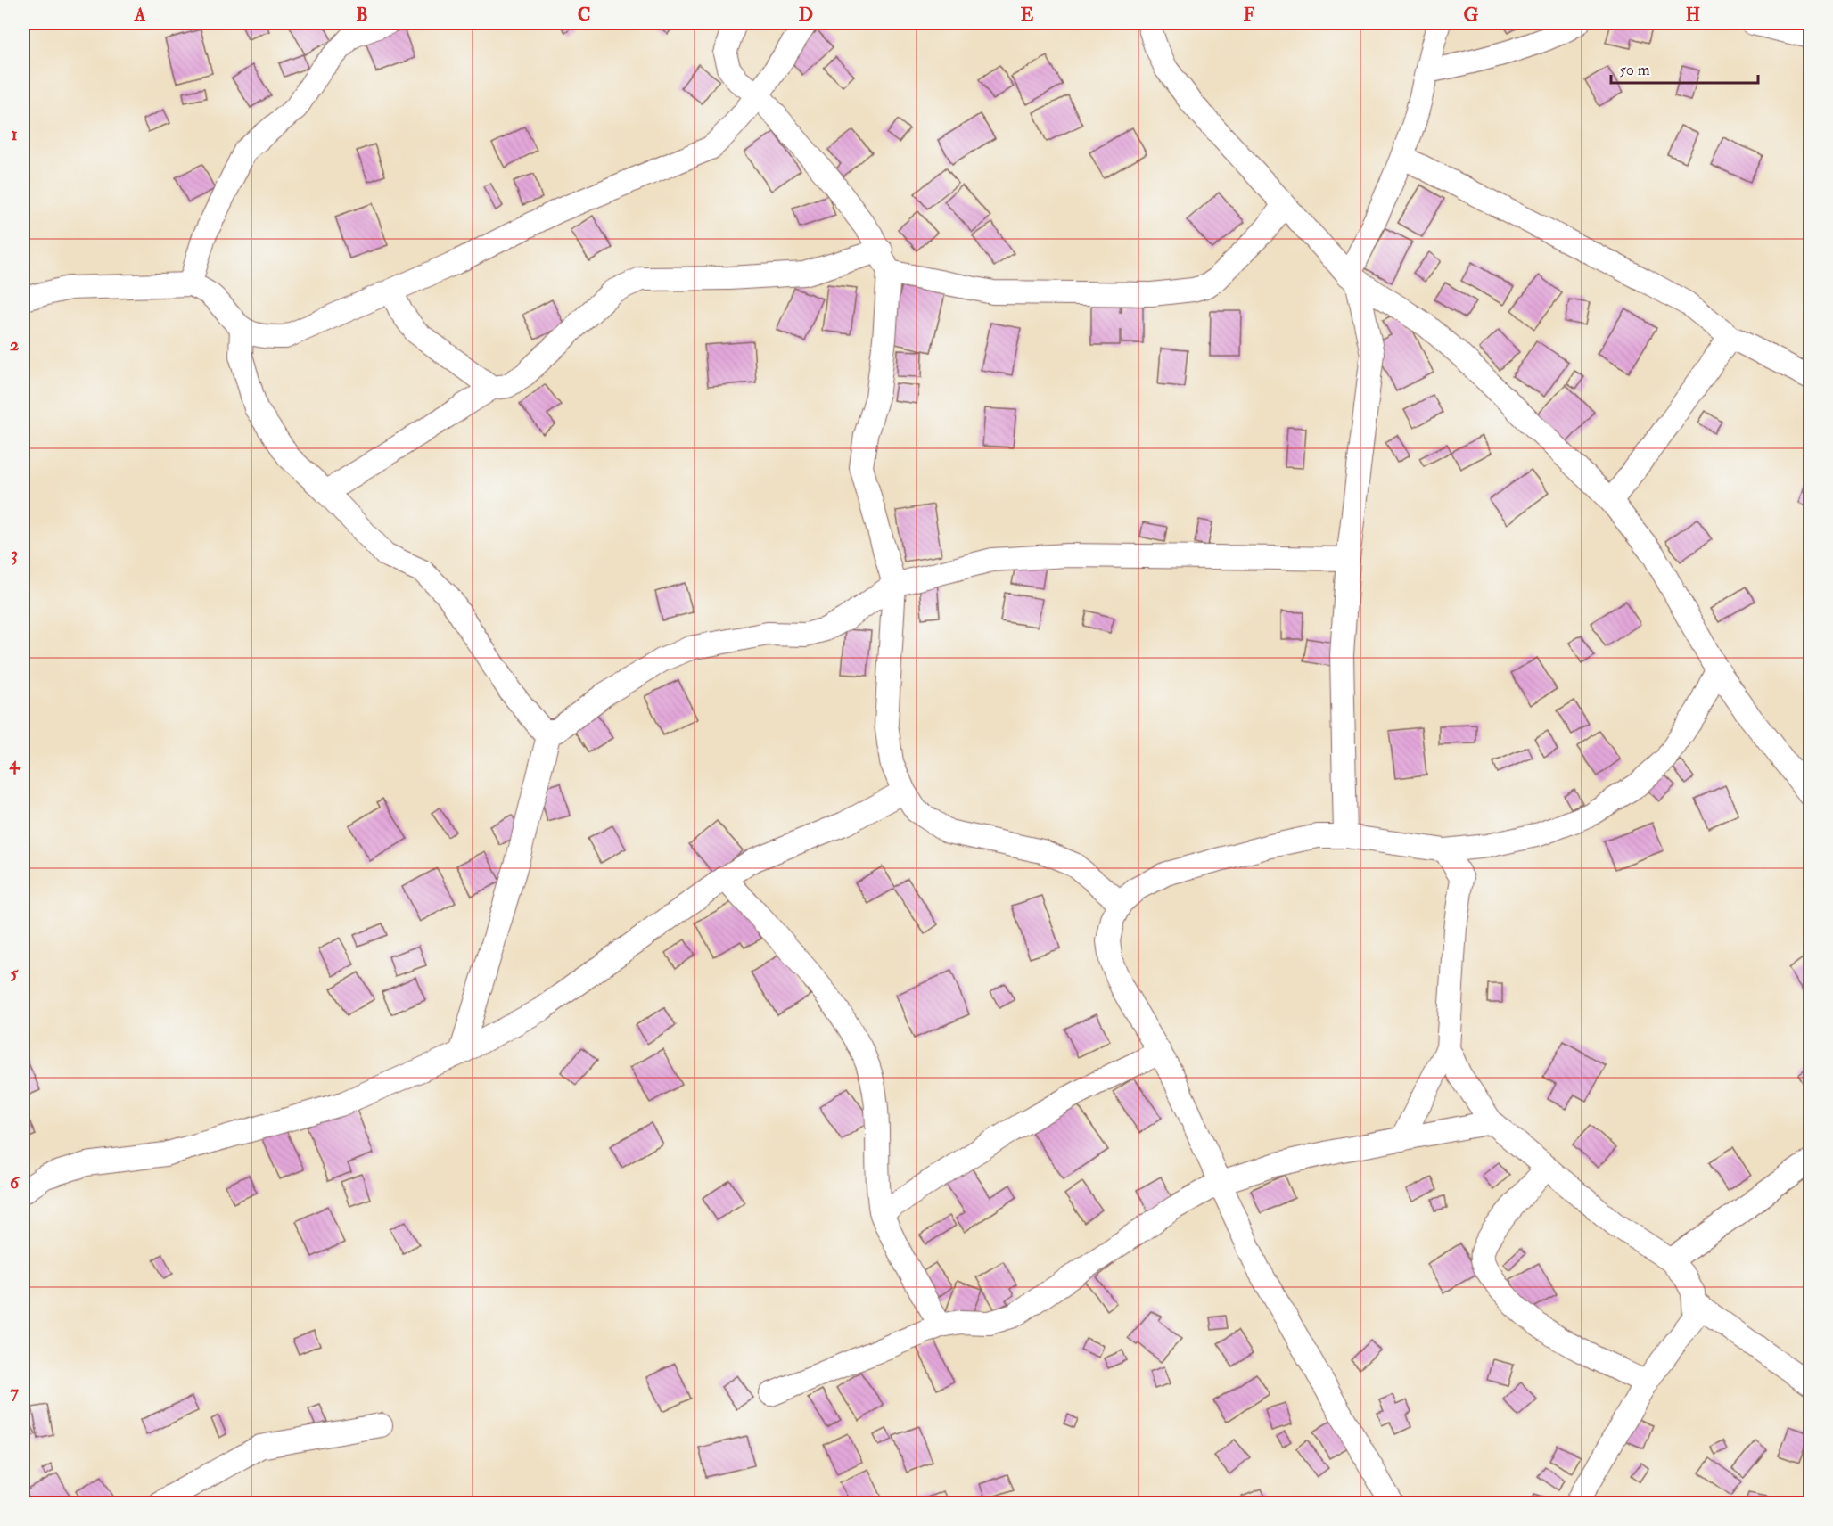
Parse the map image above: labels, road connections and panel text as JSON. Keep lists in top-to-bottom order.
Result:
{
  "scale_bar": "50 m",
  "grid": {
    "columns": [
      "A",
      "B",
      "C",
      "D",
      "E",
      "F",
      "G",
      "H"
    ],
    "rows": [
      "1",
      "2",
      "3",
      "4",
      "5",
      "6",
      "7"
    ]
  }
}
